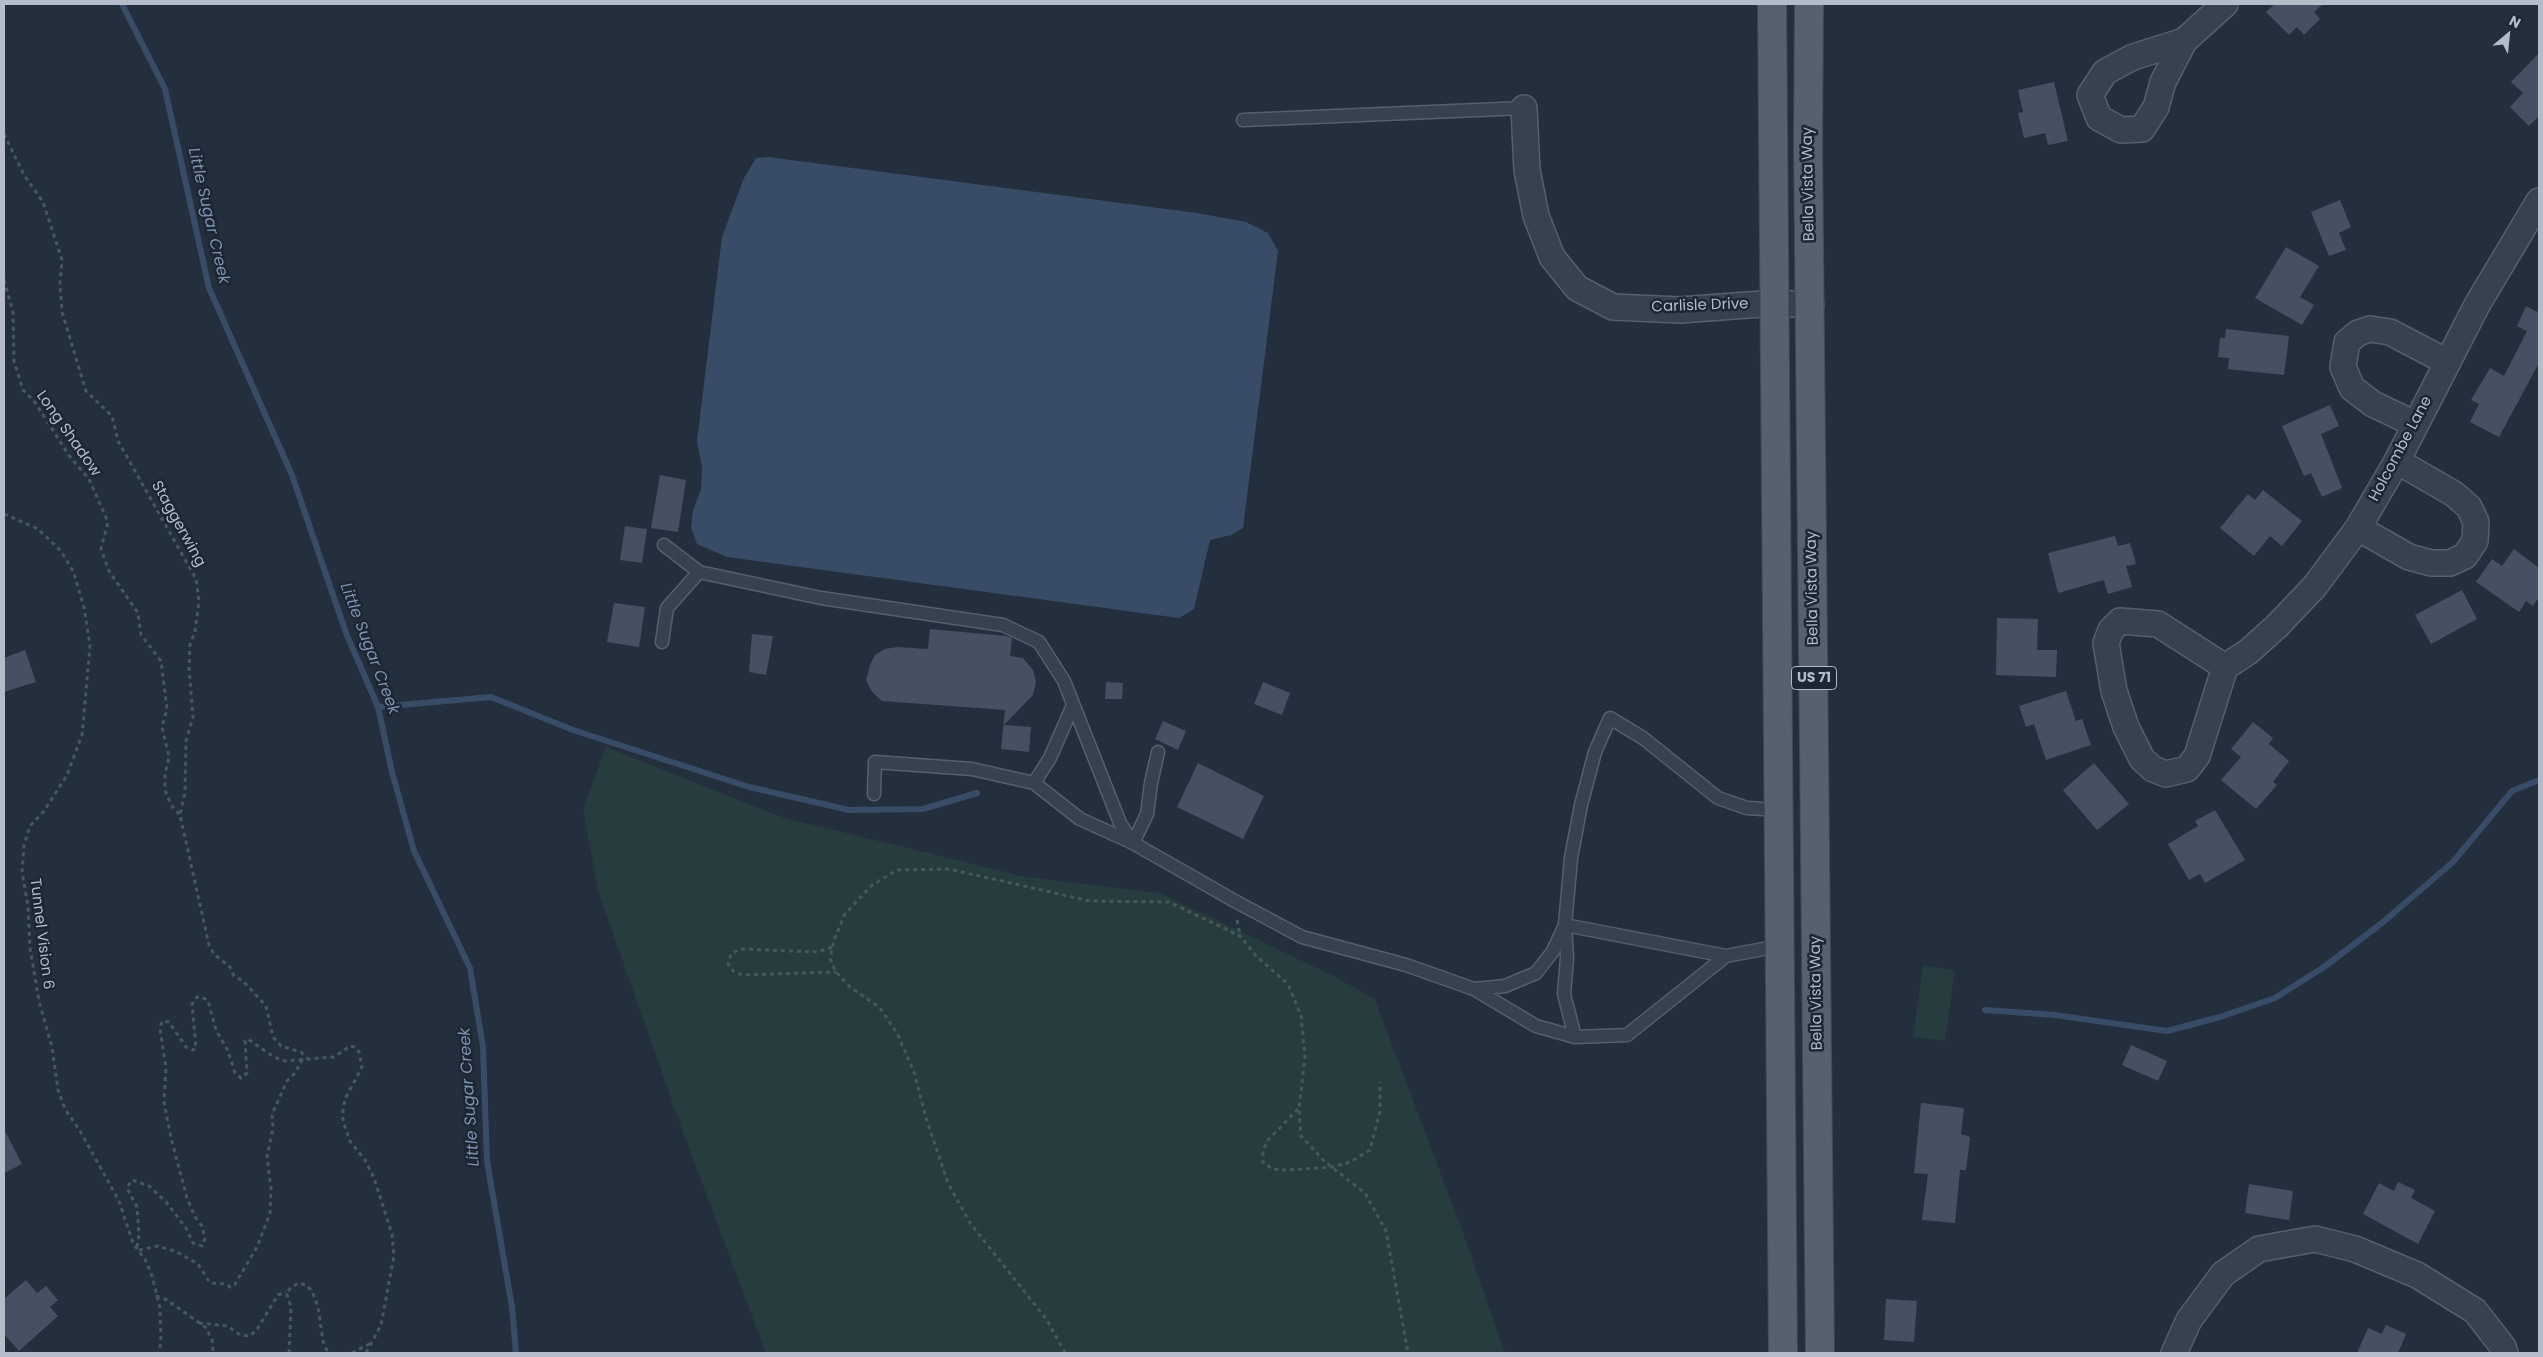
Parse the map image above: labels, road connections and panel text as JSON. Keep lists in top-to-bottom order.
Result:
{
  "streets": {
    "main road": ["Bella Vista Way", "US 71"],
    "street": ["Carlisle Drive", "Holcombe Lane"],
    "path": ["Long Shadow", "Staggerwing", "Tunnel Vision 6"]
  },
  "crossings": [
    ["Bella Vista Way", "Carlisle Drive"],
    ["Carlisle Drive", "US 71"],
    ["Long Shadow", "Staggerwing"]
  ],
  "water": ["Little Sugar Creek"],
  "north": "top right"
}
